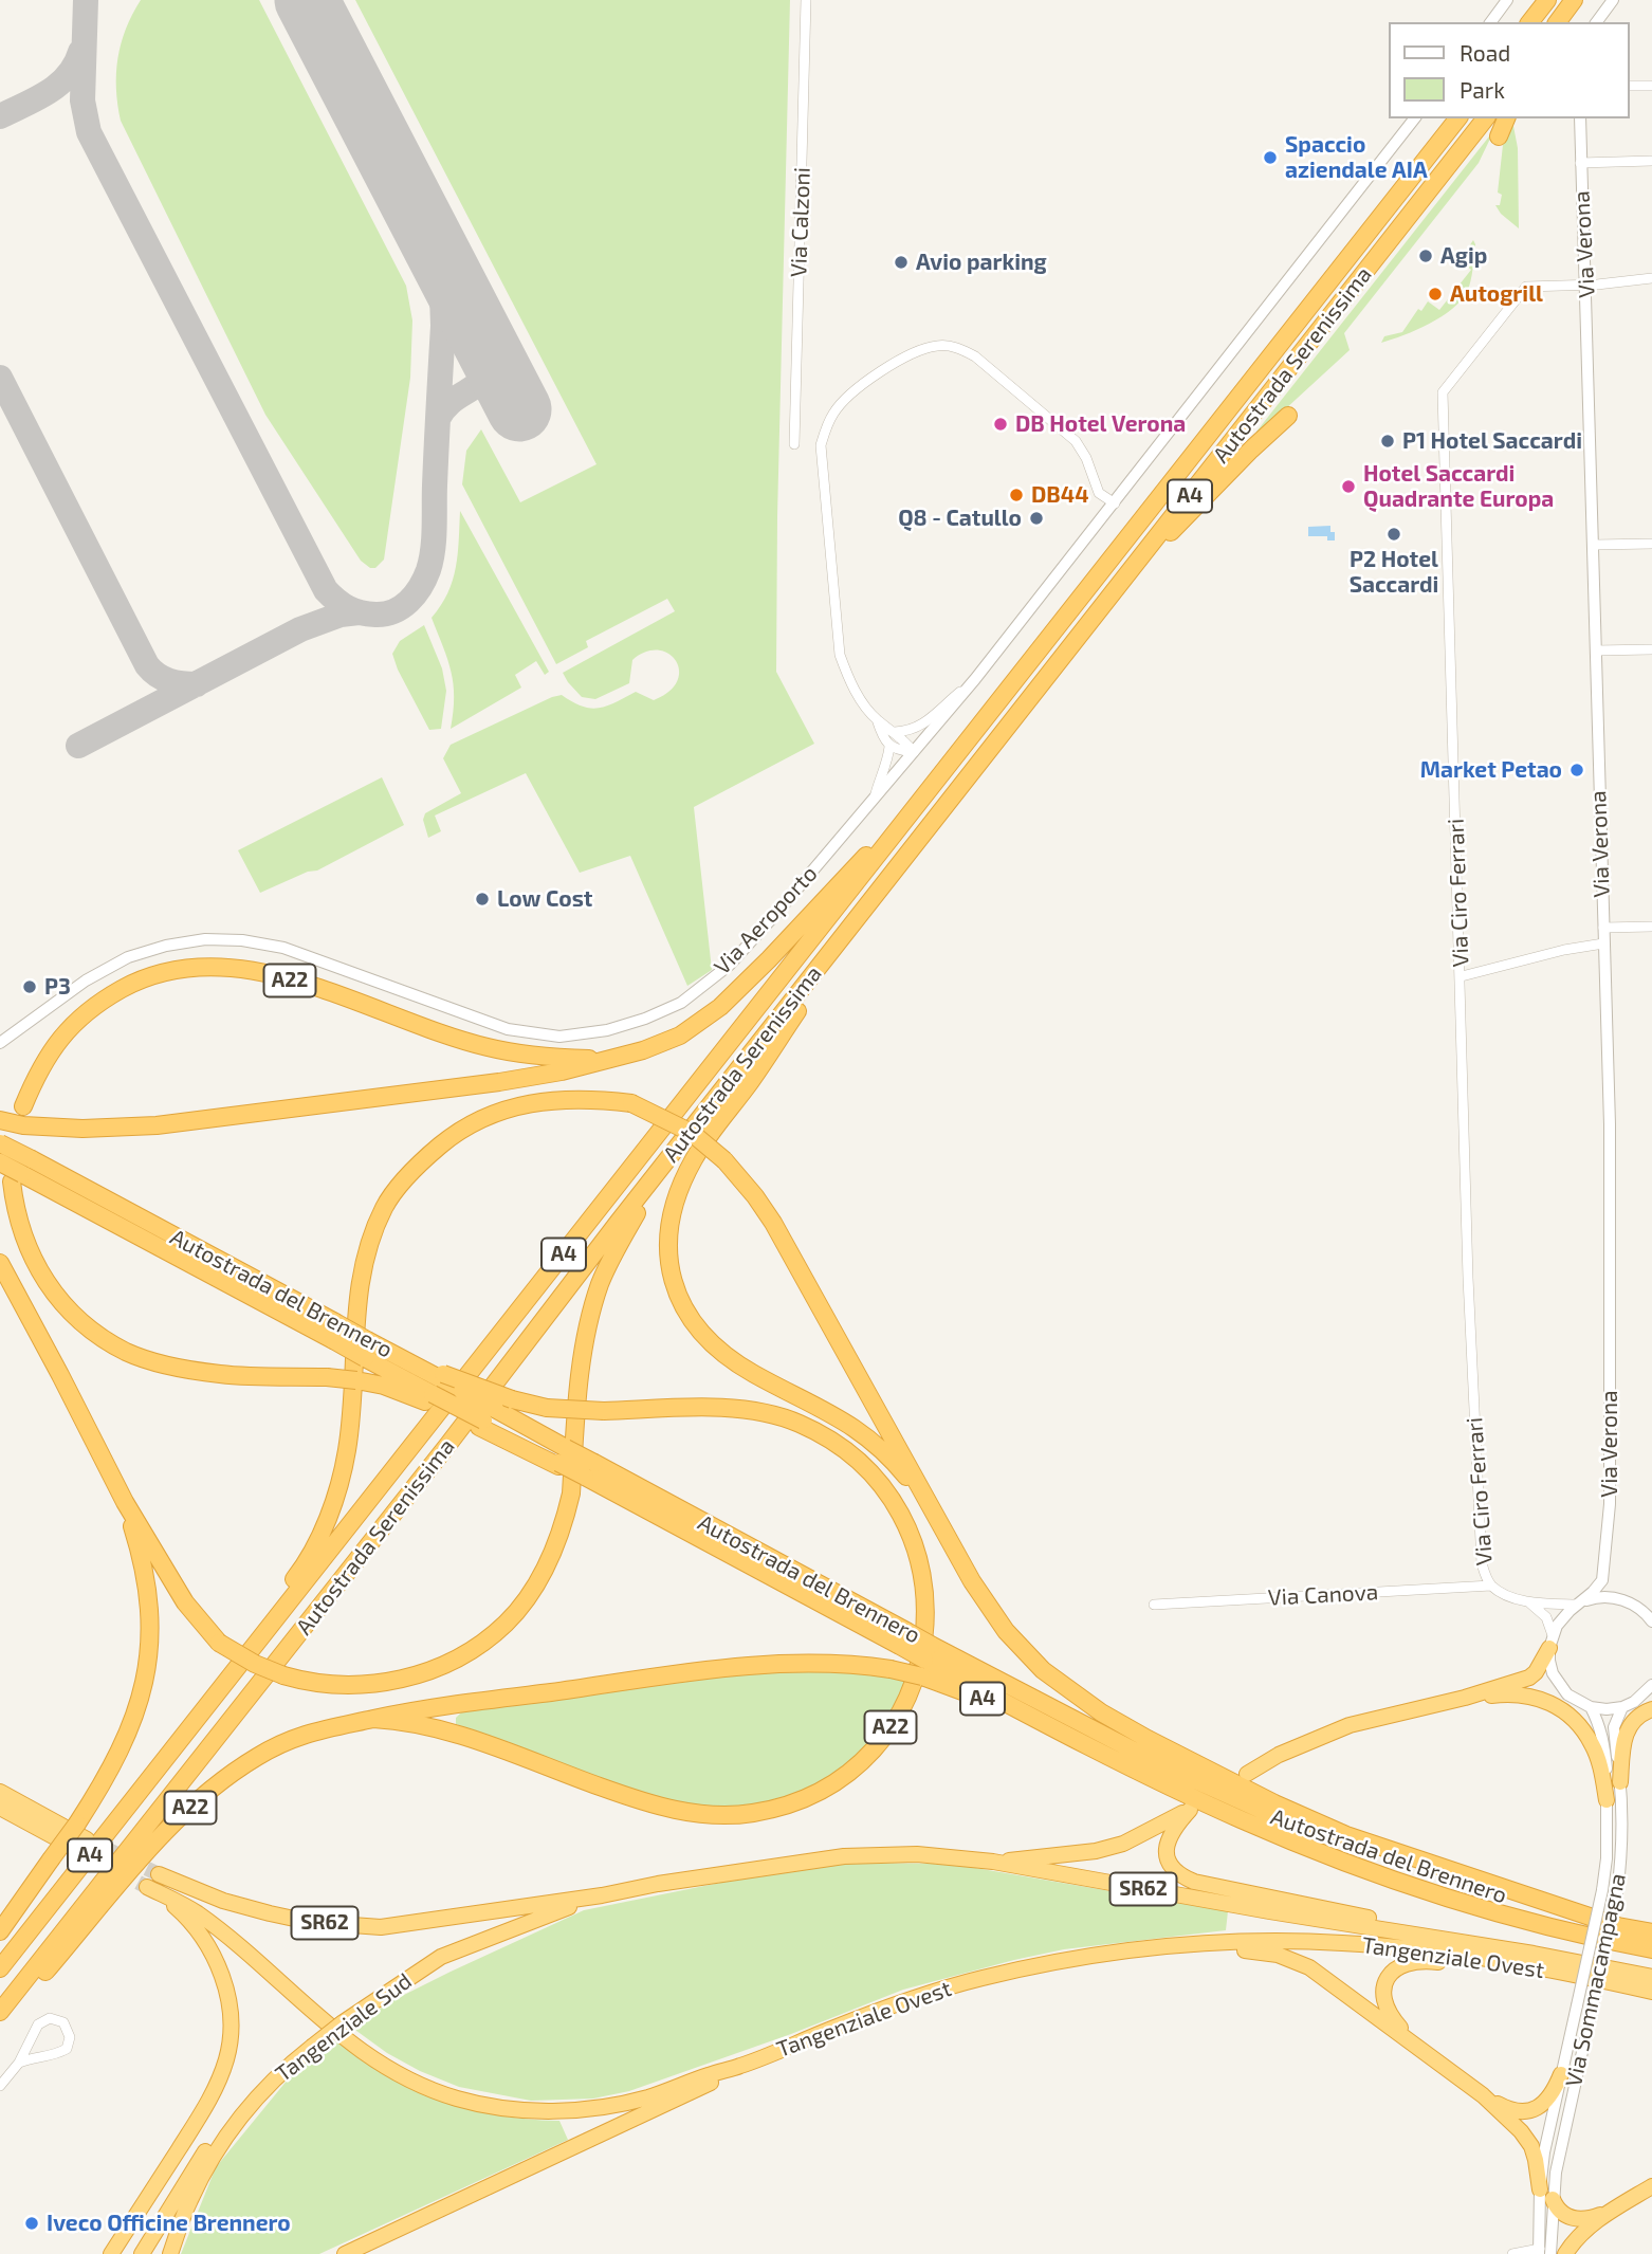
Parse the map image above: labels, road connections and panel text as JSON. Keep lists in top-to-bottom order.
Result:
{
  "streets": {
    "highway": [
      "Autostrada Serenissima",
      "A4",
      "A22",
      "Autostrada del Brennero",
      "SR62",
      "Tangenziale Ovest",
      "Tangenziale Sud"
    ],
    "street": [
      "Via Calzoni",
      "Via Verona",
      "Via Ciro Ferrari",
      "Via Aeroporto",
      "Via Canova",
      "Via Sommacampagna"
    ]
  },
  "crossings": [
    ["Via Verona", "Via Ciro Ferrari"],
    ["Autostrada Serenissima", "A4"],
    ["A4", "A22"],
    ["A4", "Autostrada del Brennero"],
    ["Via Ciro Ferrari", "Via Canova"],
    ["A22", "Autostrada del Brennero"],
    ["SR62", "Tangenziale Ovest"],
    ["Tangenziale Ovest", "Tangenziale Sud"]
  ],
  "places": [
    "Spaccio aziendale AIA",
    "Agip",
    "Avio parking",
    "Autogrill",
    "DB Hotel Verona",
    "P1 Hotel Saccardi",
    "Hotel Saccardi Quadrante Europa",
    "DB44",
    "Q8 - Catullo",
    "P2 Hotel Saccardi",
    "Market Petao",
    "Low Cost",
    "P3",
    "Iveco Officine Brennero"
  ],
  "legend": ["Road", "Park"]
}
